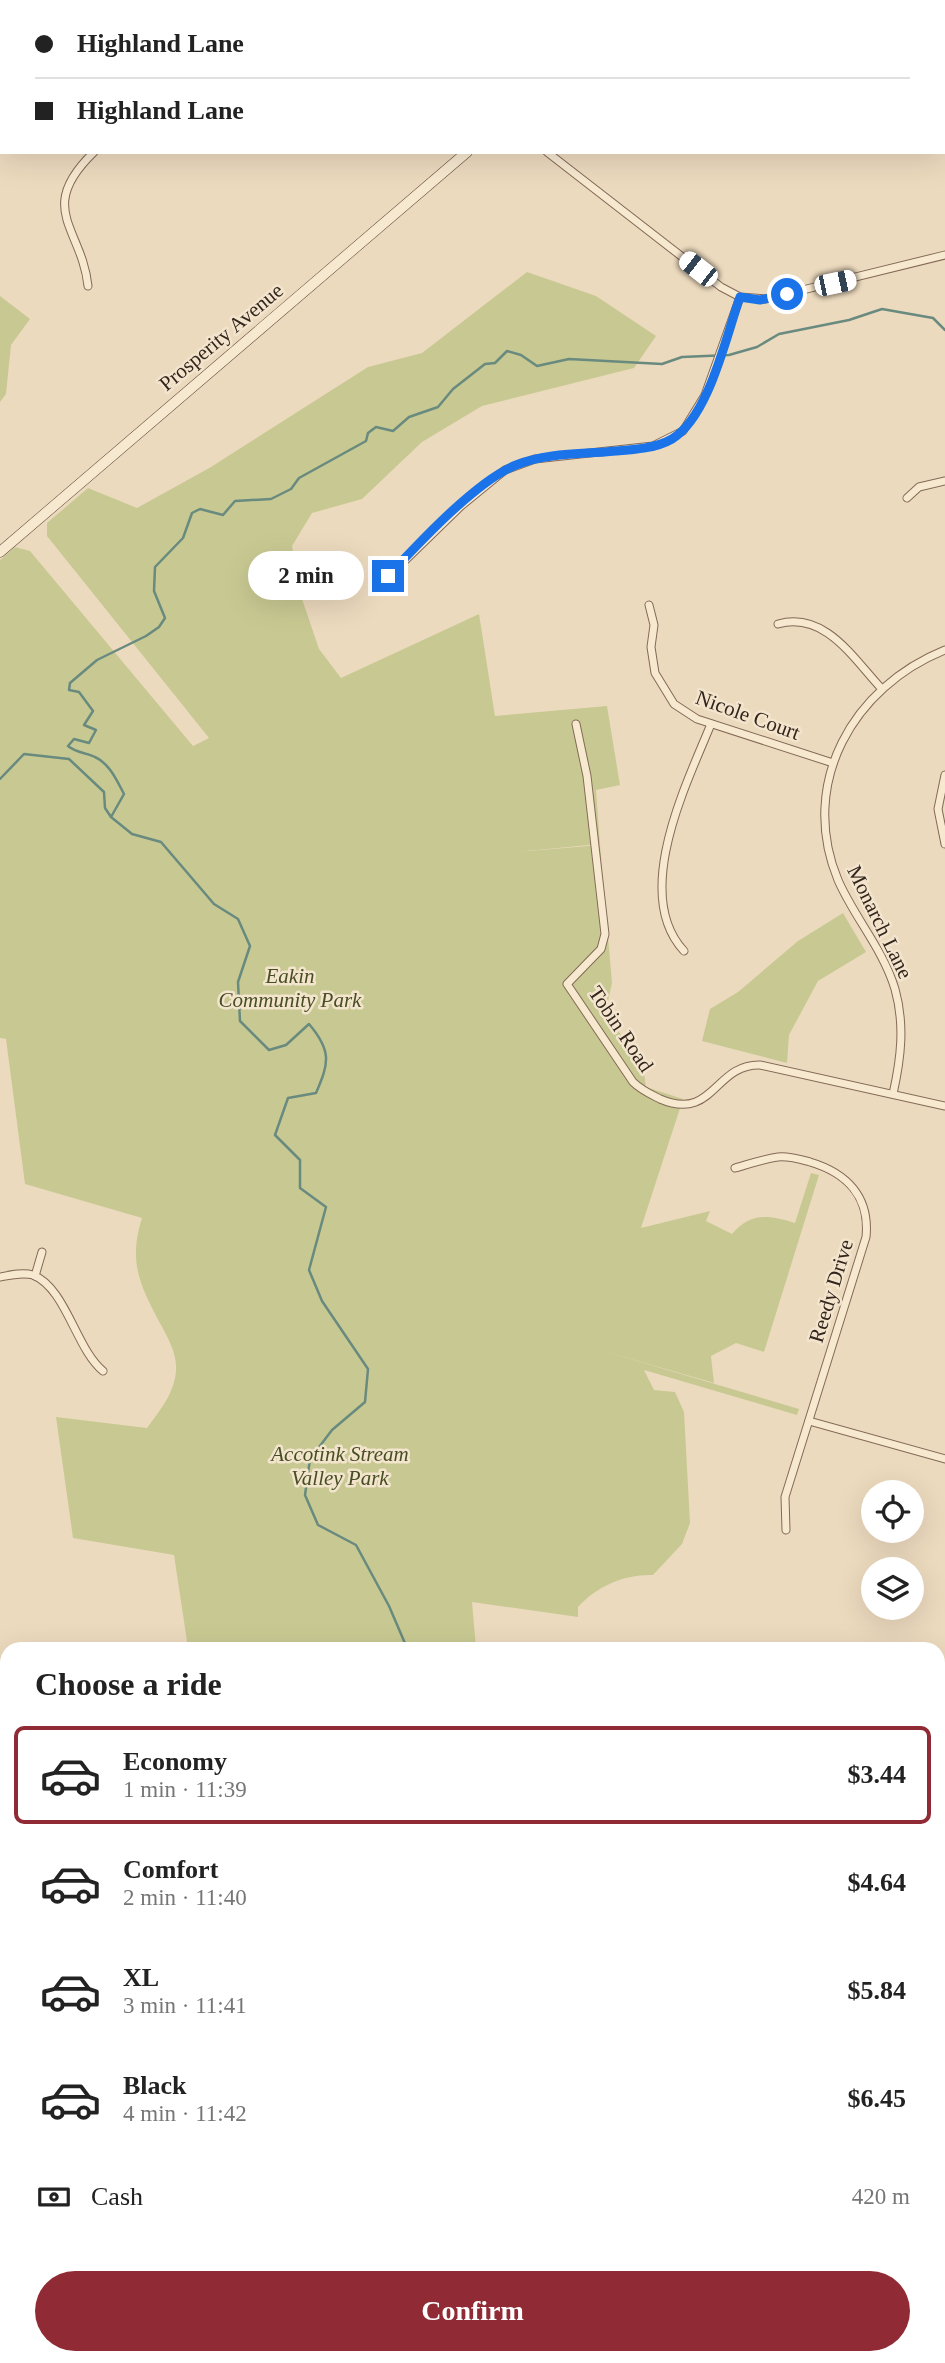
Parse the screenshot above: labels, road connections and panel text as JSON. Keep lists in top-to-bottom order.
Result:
{
  "streets": {
    "main road": ["Prosperity Avenue"],
    "street": [
      "Nicole Court",
      "Monarch Lane",
      "Tobin Road",
      "Reedy Drive"
    ]
  },
  "crossings": [
    ["Nicole Court", "Monarch Lane"],
    ["Monarch Lane", "Tobin Road"]
  ],
  "parks": ["Eakin Community Park", "Accotink Stream Valley Park"],
  "page": {
    "banner": ["Highland Lane", "Highland Lane"],
    "bubble": "2 min",
    "heading": "Choose a ride",
    "list": [
      {
        "name": "Economy",
        "note": "1 min · 11:39",
        "value": "$3.44"
      },
      {
        "name": "Comfort",
        "note": "2 min · 11:40",
        "value": "$4.64"
      },
      {
        "name": "XL",
        "note": "3 min · 11:41",
        "value": "$5.84"
      },
      {
        "name": "Black",
        "note": "4 min · 11:42",
        "value": "$6.45"
      }
    ],
    "pay": ["Cash", "420 m"],
    "buttons": "Confirm"
  }
}
